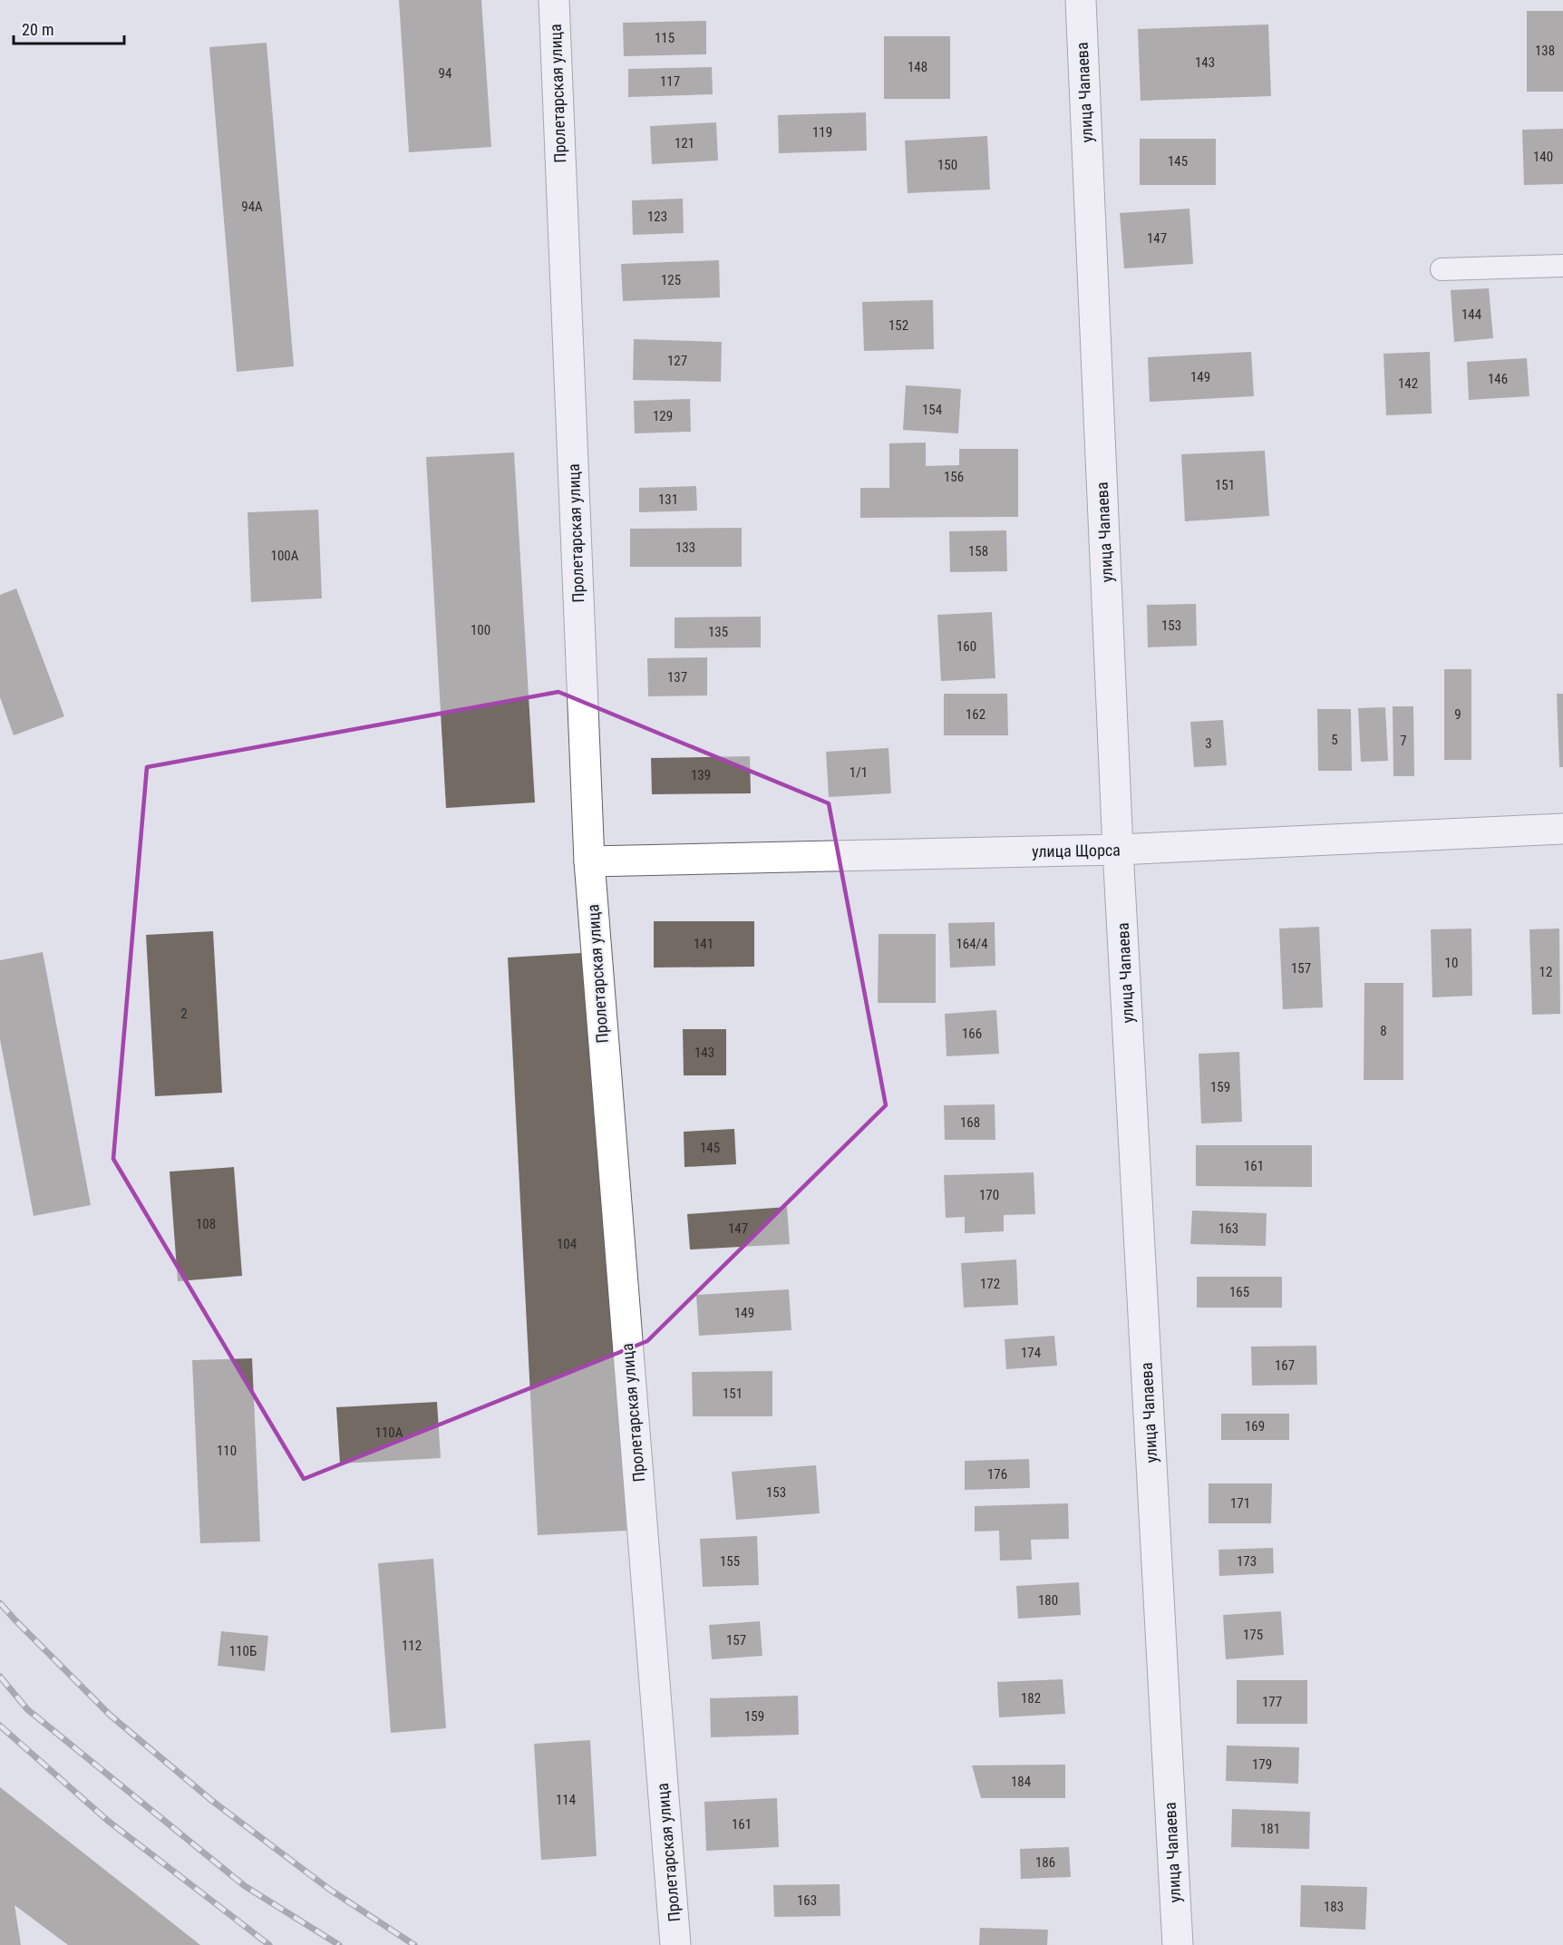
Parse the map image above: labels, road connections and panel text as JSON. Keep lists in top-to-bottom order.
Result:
{
  "streets": {
    "street": ["улица Чапаева", "Пролетарская улица", "улица Щорса"]
  },
  "crossings": [
    ["улица Чапаева", "улица Щорса"],
    ["Пролетарская улица", "улица Щорса"]
  ],
  "house_numbers": [
    "115",
    "138",
    "143",
    "148",
    "94",
    "117",
    "119",
    "121",
    "140",
    "145",
    "150",
    "94А",
    "123",
    "147",
    "125",
    "144",
    "152",
    "127",
    "149",
    "146",
    "142",
    "154",
    "129",
    "156",
    "151",
    "131",
    "133",
    "158",
    "100А",
    "153",
    "100",
    "135",
    "160",
    "137",
    "162",
    "9",
    "5",
    "7",
    "3",
    "1/1",
    "139",
    "141",
    "164/4",
    "10",
    "157",
    "12",
    "2",
    "8",
    "166",
    "143",
    "159",
    "168",
    "145",
    "161",
    "170",
    "108",
    "147",
    "163",
    "104",
    "172",
    "165",
    "149",
    "174",
    "167",
    "151",
    "169",
    "110А",
    "110",
    "176",
    "153",
    "171",
    "155",
    "173",
    "180",
    "175",
    "157",
    "112",
    "110Б",
    "182",
    "177",
    "159",
    "179",
    "184",
    "114",
    "161",
    "181",
    "186",
    "163",
    "183"
  ],
  "scale_bar": "20 m"
}
